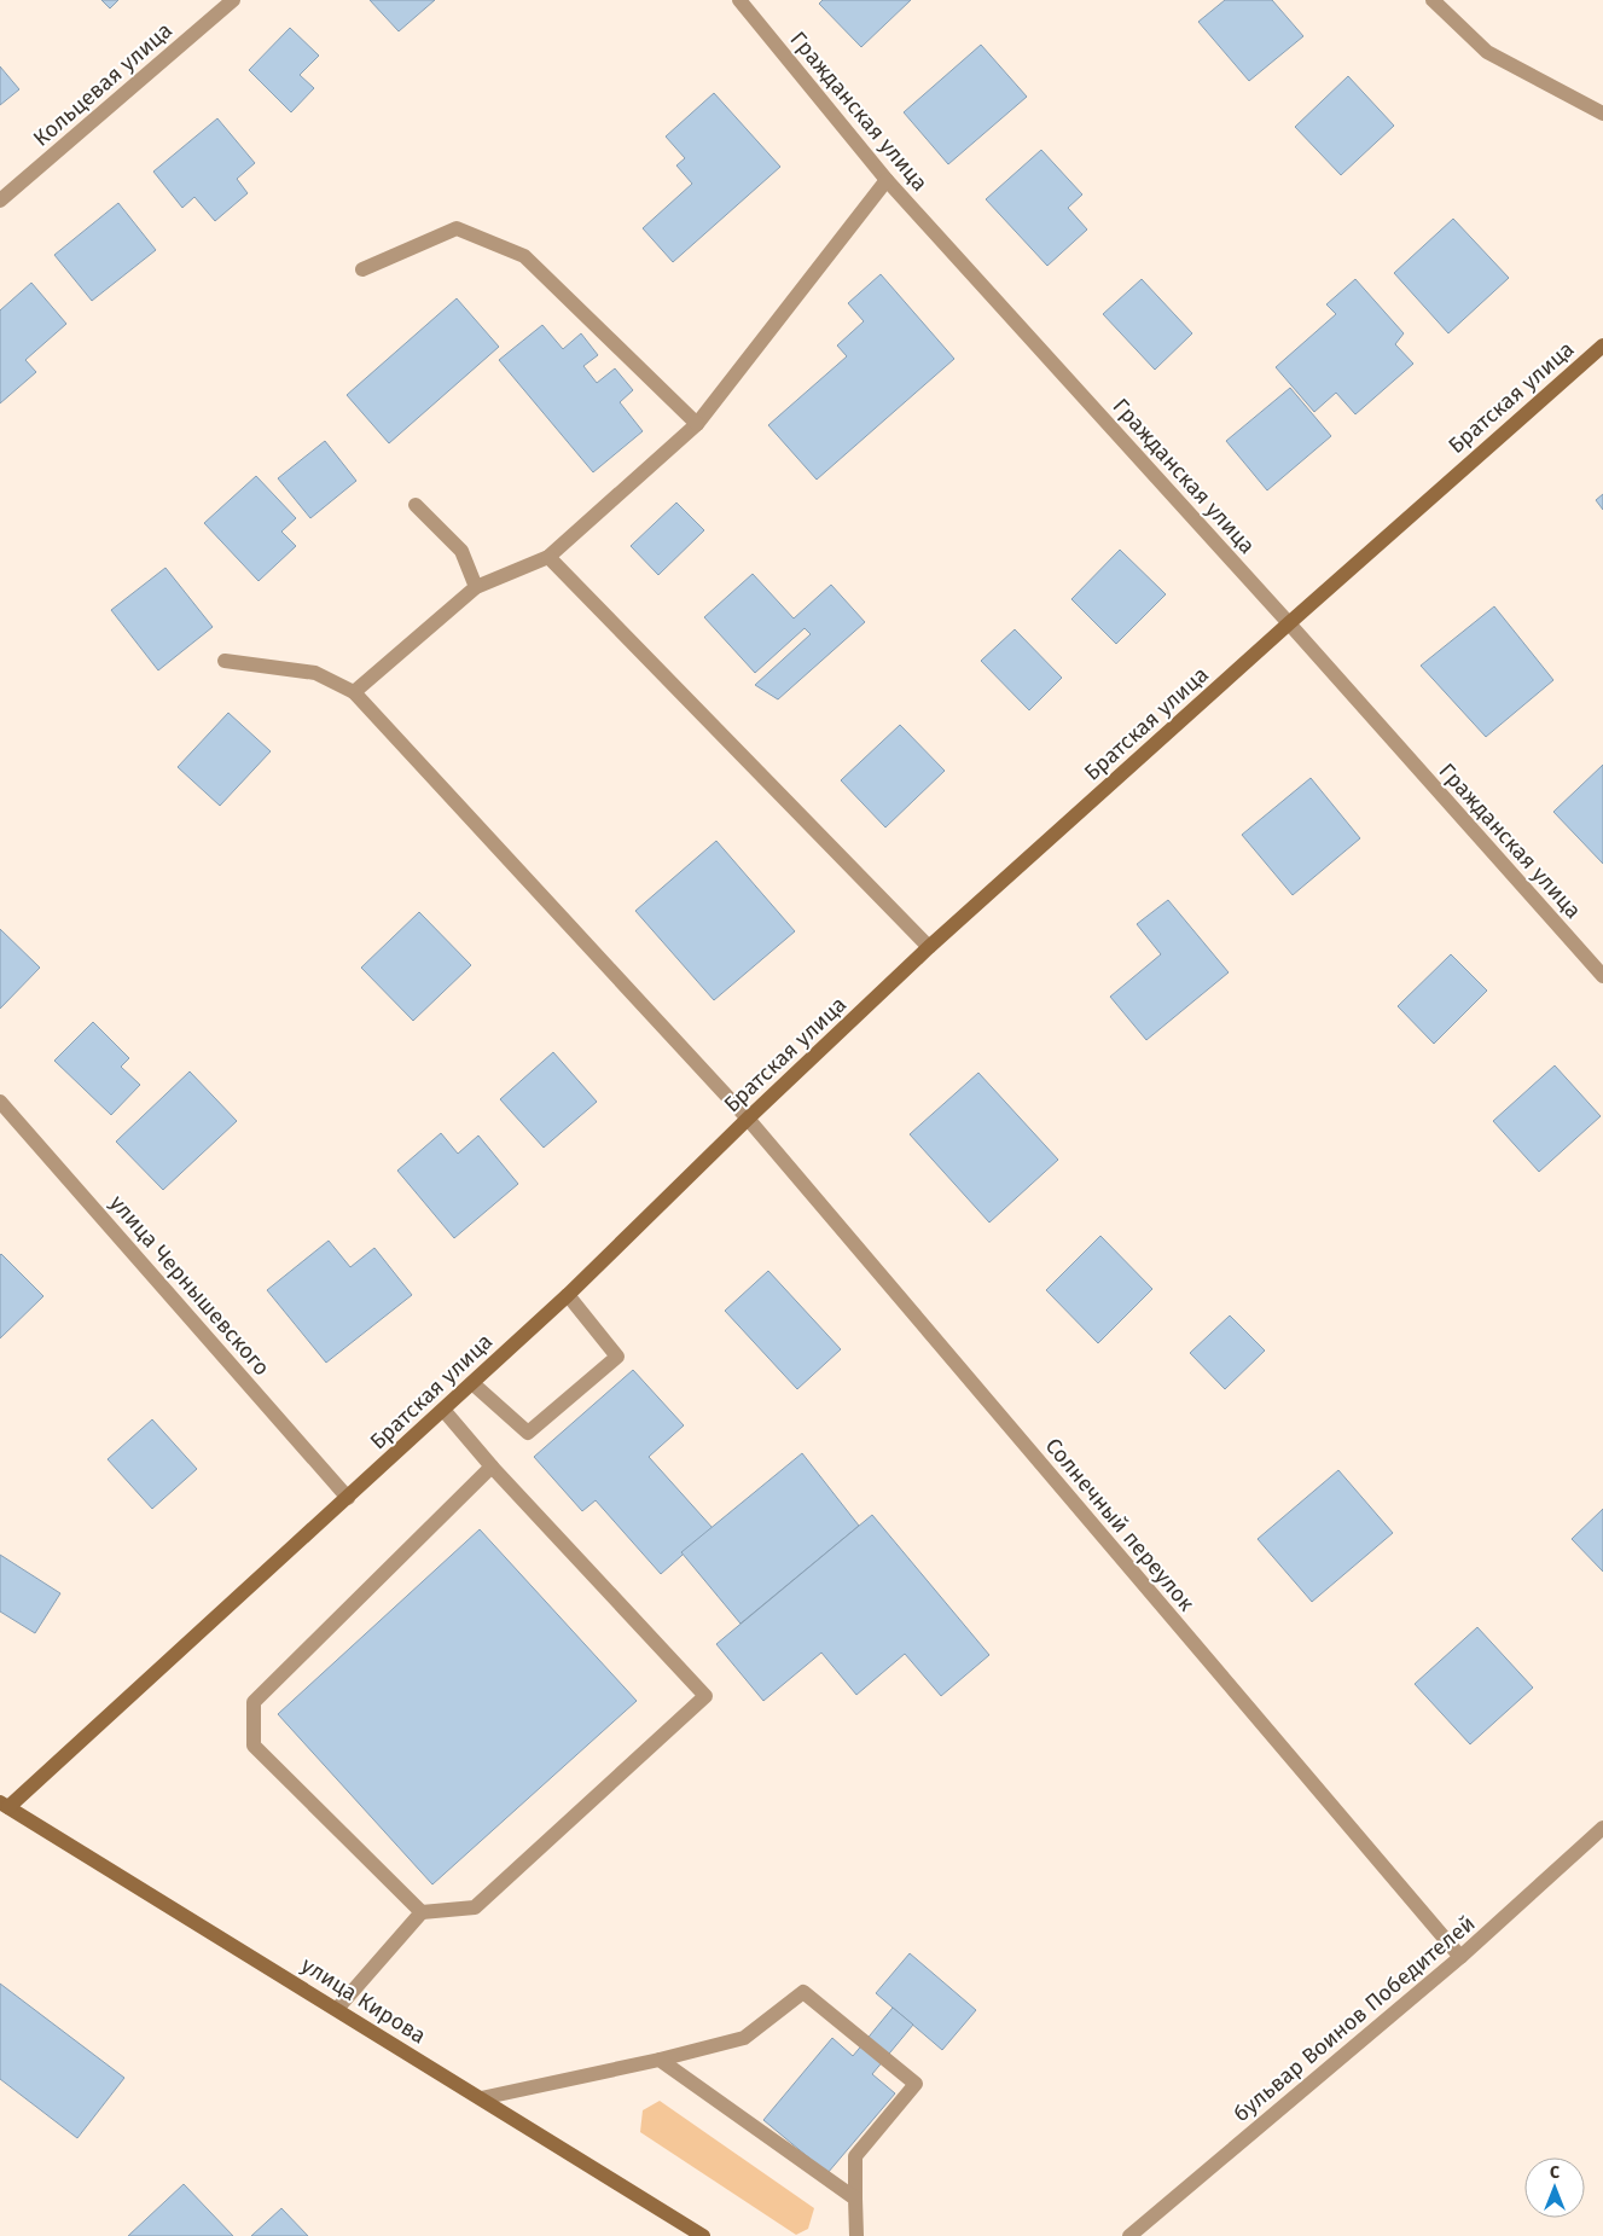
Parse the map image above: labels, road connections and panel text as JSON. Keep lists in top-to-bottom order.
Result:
{
  "streets": {
    "main road": ["Братская улица", "улица Кирова"],
    "street": [
      "Кольцевая улица",
      "Гражданская улица",
      "улица Чернышевского",
      "Солнечный переулок",
      "бульвар Воинов Победителей"
    ]
  },
  "crossings": [
    ["Гражданская улица", "Братская улица"],
    ["Братская улица", "улица Чернышевского"],
    ["Братская улица", "Солнечный переулок"],
    ["Братская улица", "улица Кирова"],
    ["Солнечный переулок", "бульвар Воинов Победителей"]
  ],
  "north": "top"
}
